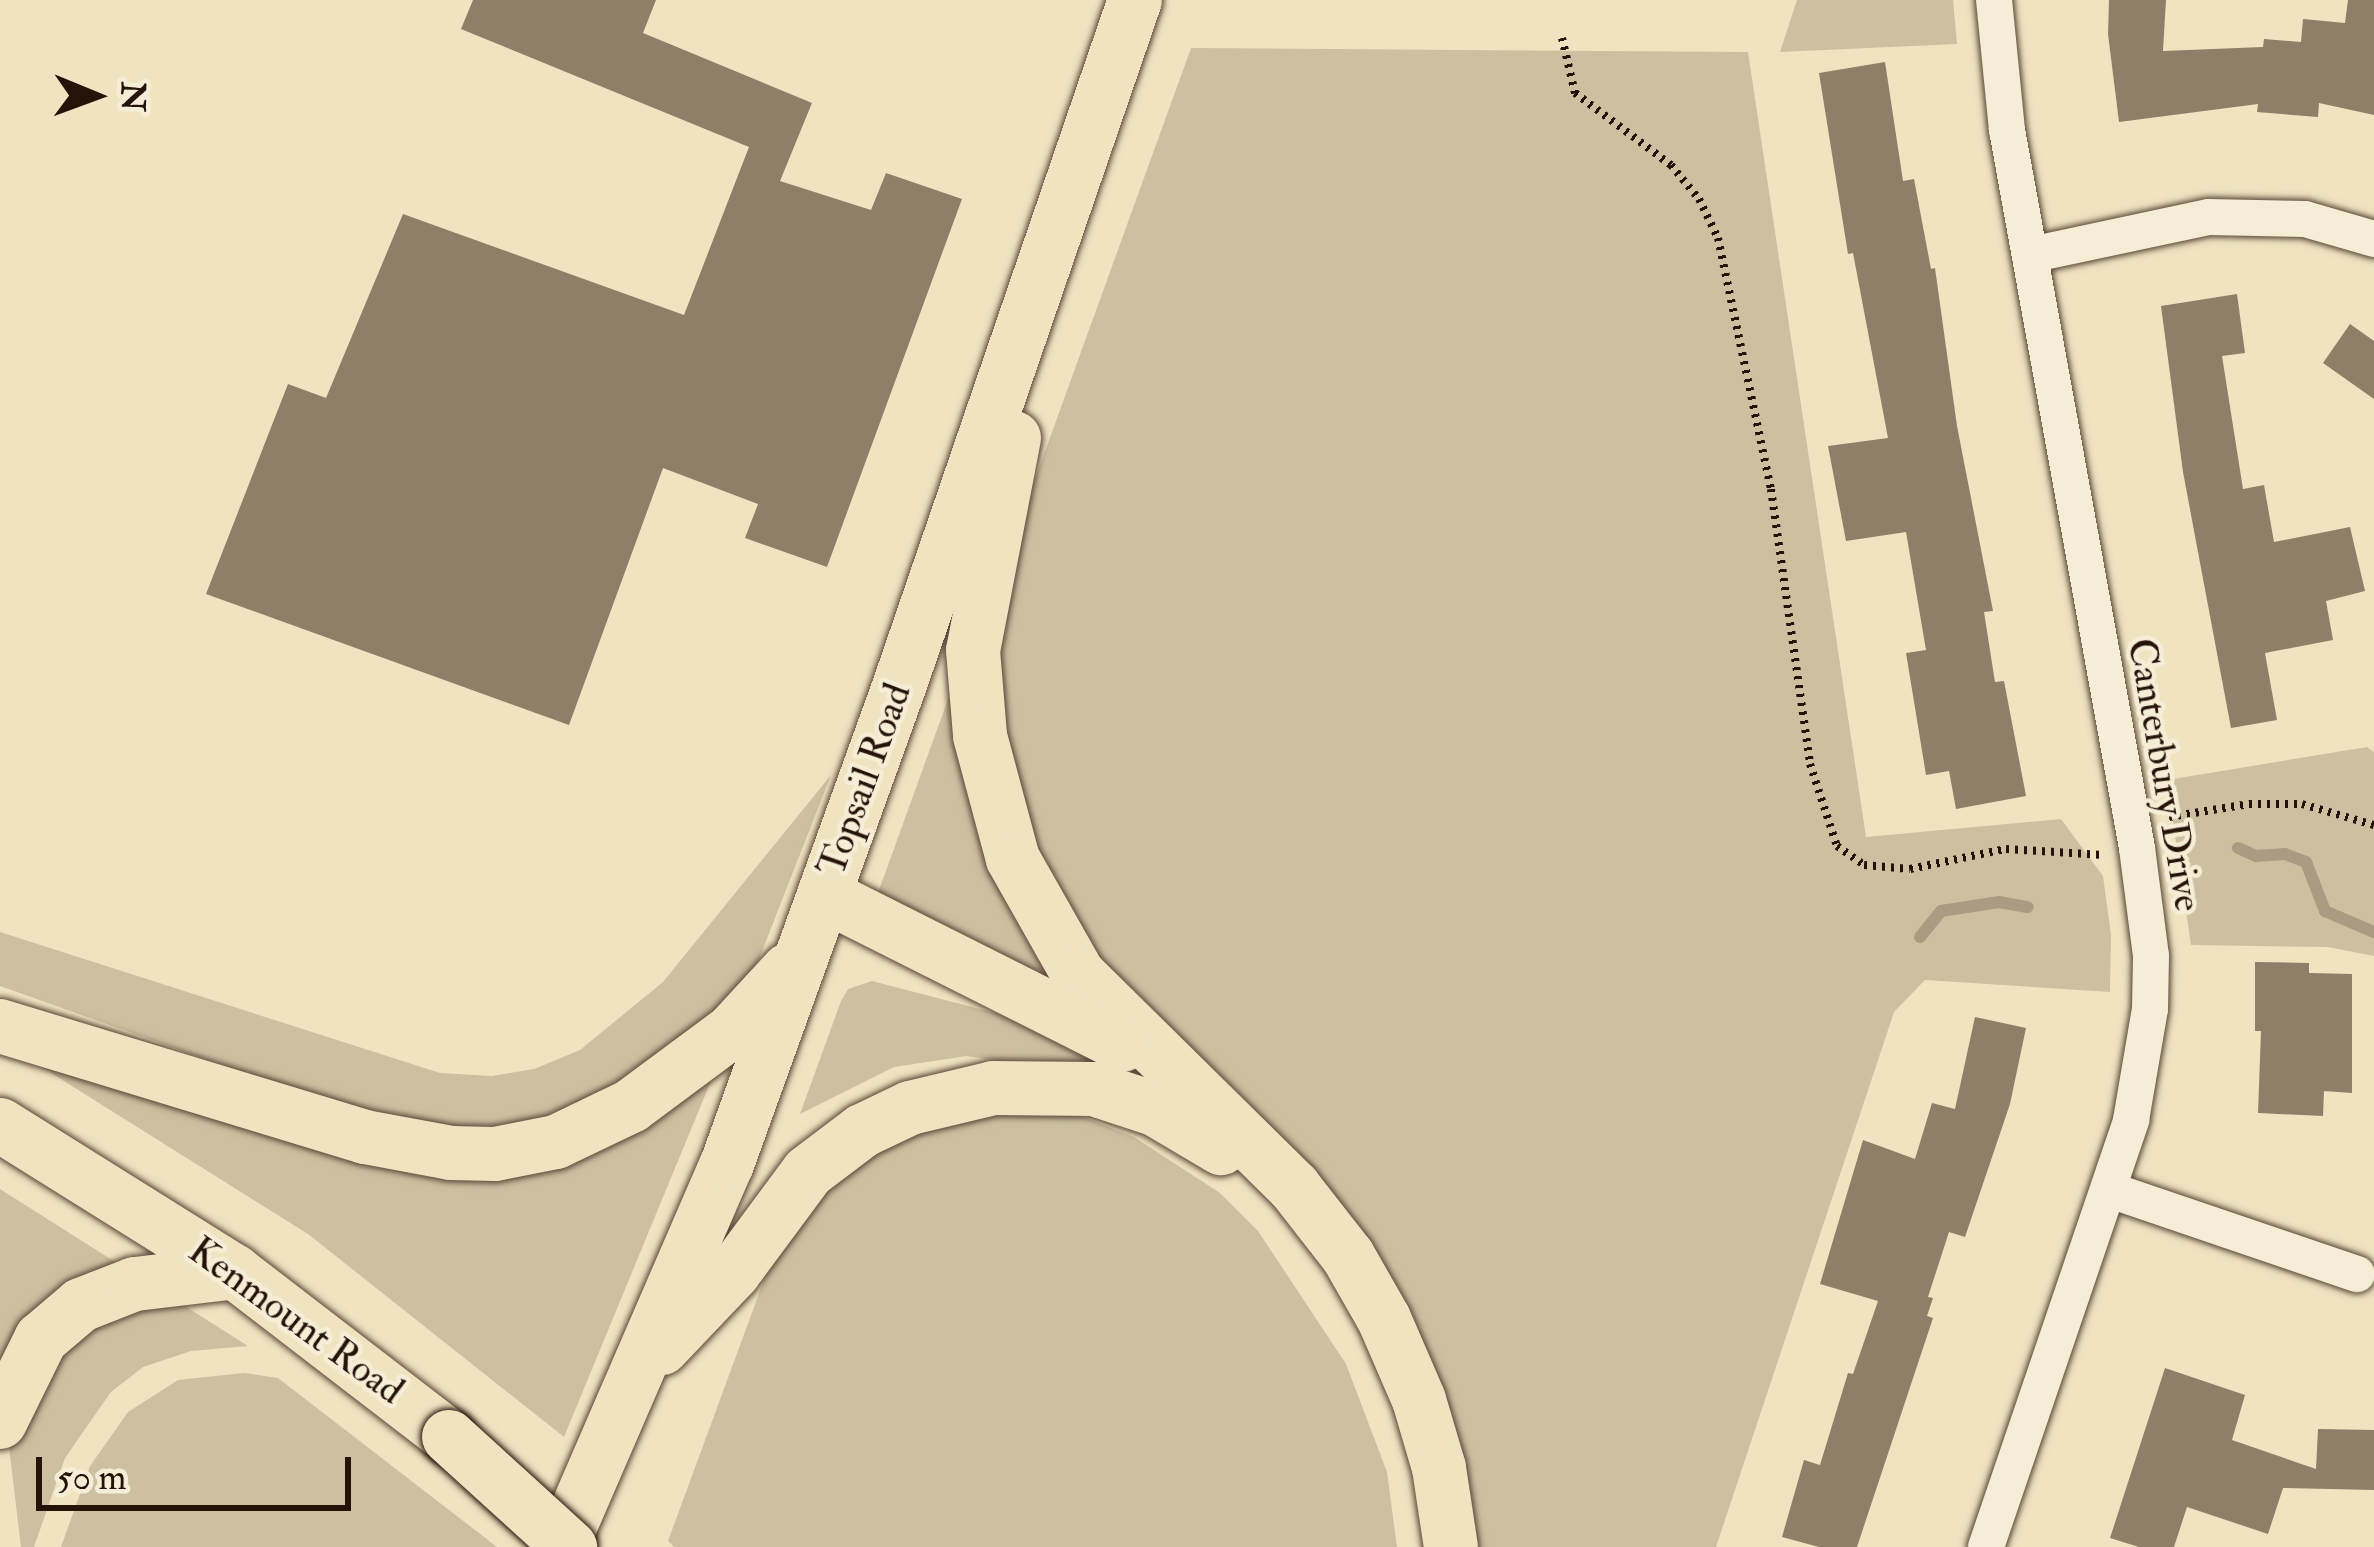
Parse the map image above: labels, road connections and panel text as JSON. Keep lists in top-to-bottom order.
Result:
{
  "streets": {
    "main road": ["Topsail Road", "Kenmount Road"],
    "street": ["Canterbury Drive"]
  },
  "crossings": [
    ["Topsail Road", "Kenmount Road"]
  ],
  "scale_bar": "50 m",
  "north": "right"
}
